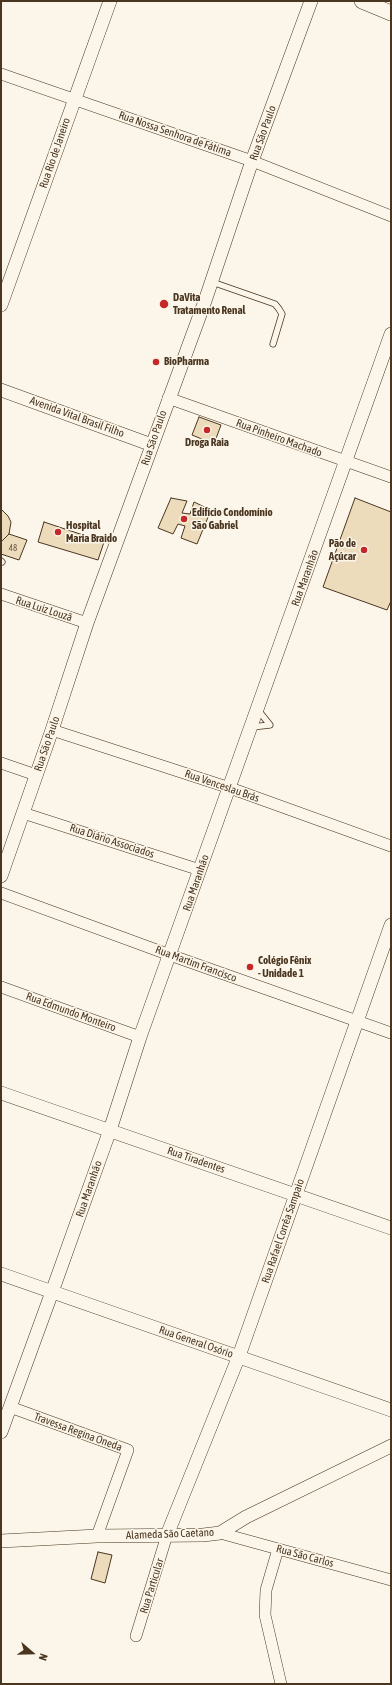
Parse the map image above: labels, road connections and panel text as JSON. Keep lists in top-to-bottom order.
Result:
{
  "streets": {
    "street": [
      "Rua São Paulo",
      "Rua Nossa Senhora de Fátima",
      "Rua Rio de Janeiro",
      "Avenida Vital Brasil Filho",
      "Rua Pinheiro Machado",
      "Rua Maranhão",
      "Rua Luiz Louzã",
      "Rua Venceslau Brás",
      "Rua Diário Associados",
      "Rua Martim Francisco",
      "Rua Edmundo Monteiro",
      "Rua Tiradentes",
      "Rua Rafael Corrêa Sampaio",
      "Rua General Osório",
      "Travessa Regina Oneda",
      "Alameda São Caetano",
      "Rua São Carlos",
      "Rua Particular"
    ]
  },
  "crossings": [
    ["Rua São Paulo", "Rua Nossa Senhora de Fátima"],
    ["Rua São Paulo", "Avenida Vital Brasil Filho"],
    ["Rua São Paulo", "Rua Pinheiro Machado"],
    ["Rua São Paulo", "Rua Luiz Louzã"],
    ["Rua São Paulo", "Rua Venceslau Brás"],
    ["Rua São Paulo", "Rua Diário Associados"],
    ["Rua Nossa Senhora de Fátima", "Rua Rio de Janeiro"],
    ["Rua Pinheiro Machado", "Rua Maranhão"],
    ["Rua Maranhão", "Rua Venceslau Brás"],
    ["Rua Maranhão", "Rua Diário Associados"],
    ["Rua Maranhão", "Rua Martim Francisco"],
    ["Rua Maranhão", "Rua Edmundo Monteiro"],
    ["Rua Maranhão", "Rua Tiradentes"],
    ["Rua Maranhão", "Rua General Osório"],
    ["Rua Maranhão", "Travessa Regina Oneda"],
    ["Rua Martim Francisco", "Rua Rafael Corrêa Sampaio"],
    ["Rua Tiradentes", "Rua Rafael Corrêa Sampaio"],
    ["Rua Rafael Corrêa Sampaio", "Rua General Osório"],
    ["Rua Rafael Corrêa Sampaio", "Alameda São Caetano"],
    ["Rua Rafael Corrêa Sampaio", "Rua Particular"],
    ["Travessa Regina Oneda", "Alameda São Caetano"],
    ["Alameda São Caetano", "Rua São Carlos"],
    ["Alameda São Caetano", "Rua Particular"]
  ],
  "places": [
    "DaVita Tratamento Renal",
    "BioPharma",
    "Droga Raia",
    "Edifício Condomínio São Gabriel",
    "Hospital Maria Braido",
    "Pão de Açúcar",
    "Colégio Fênix - Unidade 1"
  ],
  "house_numbers": ["48"],
  "north": "right"
}
